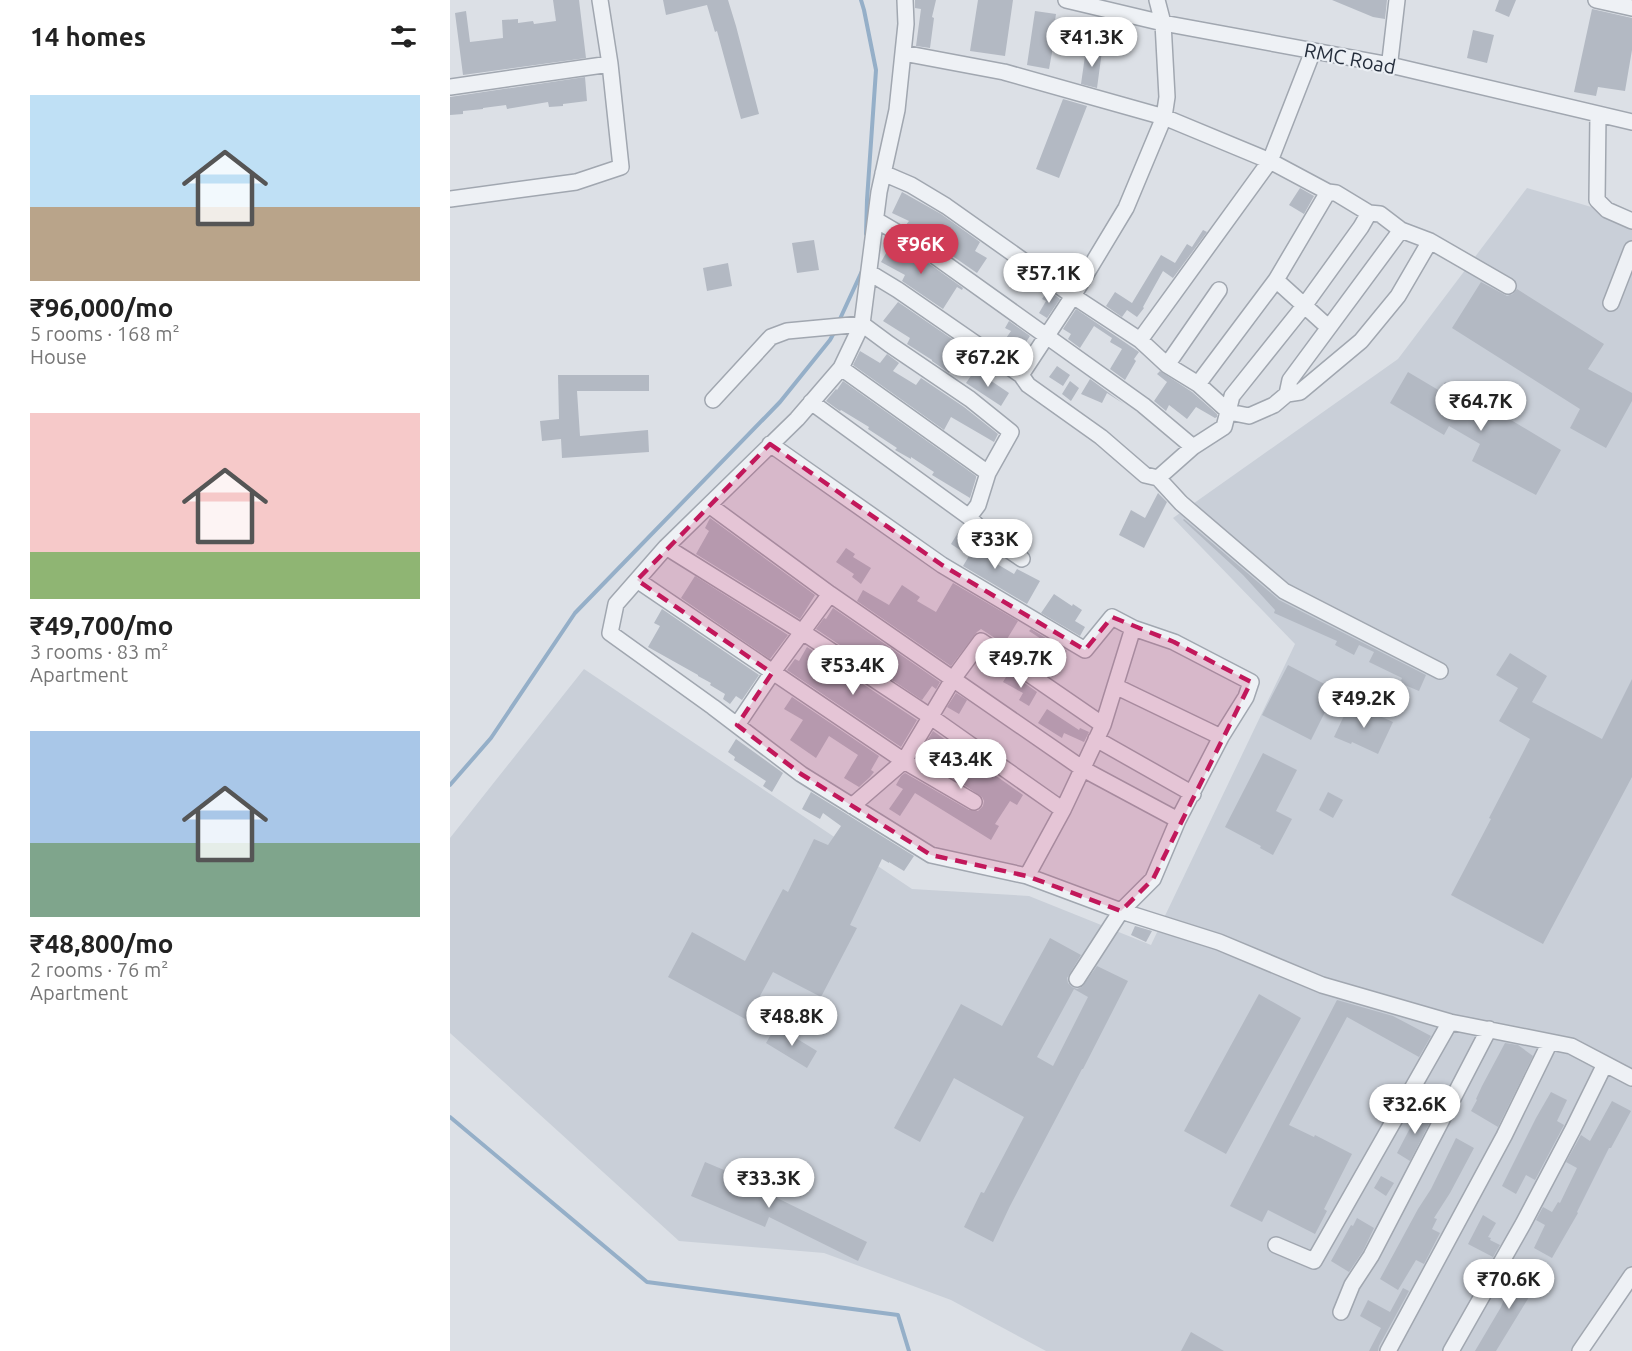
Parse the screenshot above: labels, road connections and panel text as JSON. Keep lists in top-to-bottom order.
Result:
{
  "streets": {
    "street": ["RMC Road"]
  },
  "page": {
    "heading": "14 homes",
    "price": [
      "₹41.3K",
      "₹96K",
      "₹57.1K",
      "₹67.2K",
      "₹64.7K",
      "₹33K",
      "₹49.7K",
      "₹53.4K",
      "₹49.2K",
      "₹43.4K",
      "₹48.8K",
      "₹32.6K",
      "₹33.3K",
      "₹70.6K"
    ],
    "list": [
      {
        "name": "₹96,000/mo",
        "note": "5 rooms · 168 m² · House"
      },
      {
        "name": "₹49,700/mo",
        "note": "3 rooms · 83 m² · Apartment"
      },
      {
        "name": "₹48,800/mo",
        "note": "2 rooms · 76 m² · Apartment"
      }
    ]
  }
}
